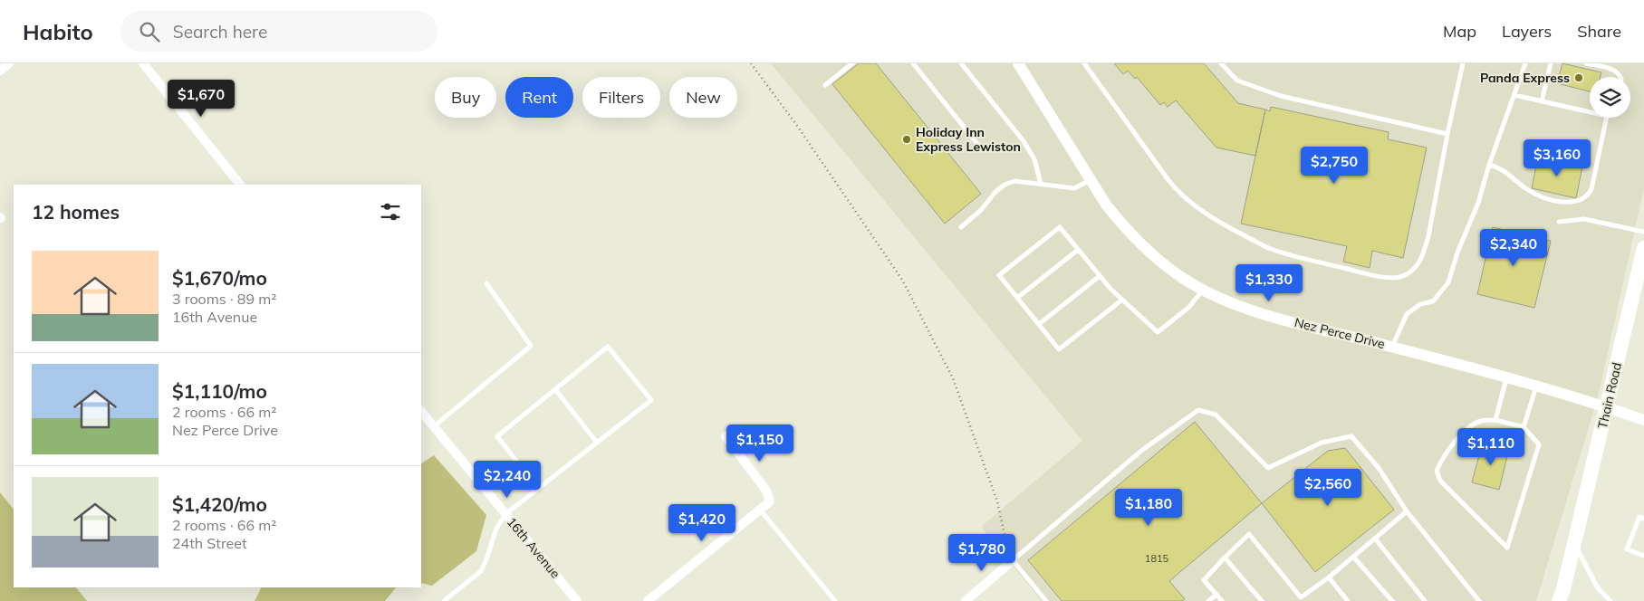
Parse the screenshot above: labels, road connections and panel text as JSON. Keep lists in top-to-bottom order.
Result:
{
  "streets": {
    "main road": ["Thain Road"],
    "street": ["Nez Perce Drive", "16th Avenue"]
  },
  "crossings": [
    ["Nez Perce Drive", "Thain Road"]
  ],
  "places": ["Panda Express", "Holiday Inn Express Lewiston"],
  "house_numbers": ["1815"],
  "page": {
    "header": "Habito",
    "search": "Search here",
    "nav": ["Map", "Layers", "Share"],
    "chip": [
      "Buy",
      "Rent",
      "Filters",
      "New"
    ],
    "price": [
      "$1,670",
      "$3,160",
      "$2,750",
      "$2,340",
      "$1,330",
      "$1,150",
      "$1,110",
      "$2,240",
      "$2,560",
      "$1,180",
      "$1,420",
      "$1,780"
    ],
    "heading": "12 homes",
    "list": [
      {
        "name": "$1,670/mo",
        "note": "3 rooms · 89 m² · 16th Avenue"
      },
      {
        "name": "$1,110/mo",
        "note": "2 rooms · 66 m² · Nez Perce Drive"
      },
      {
        "name": "$1,420/mo",
        "note": "2 rooms · 66 m² · 24th Street"
      }
    ]
  }
}
